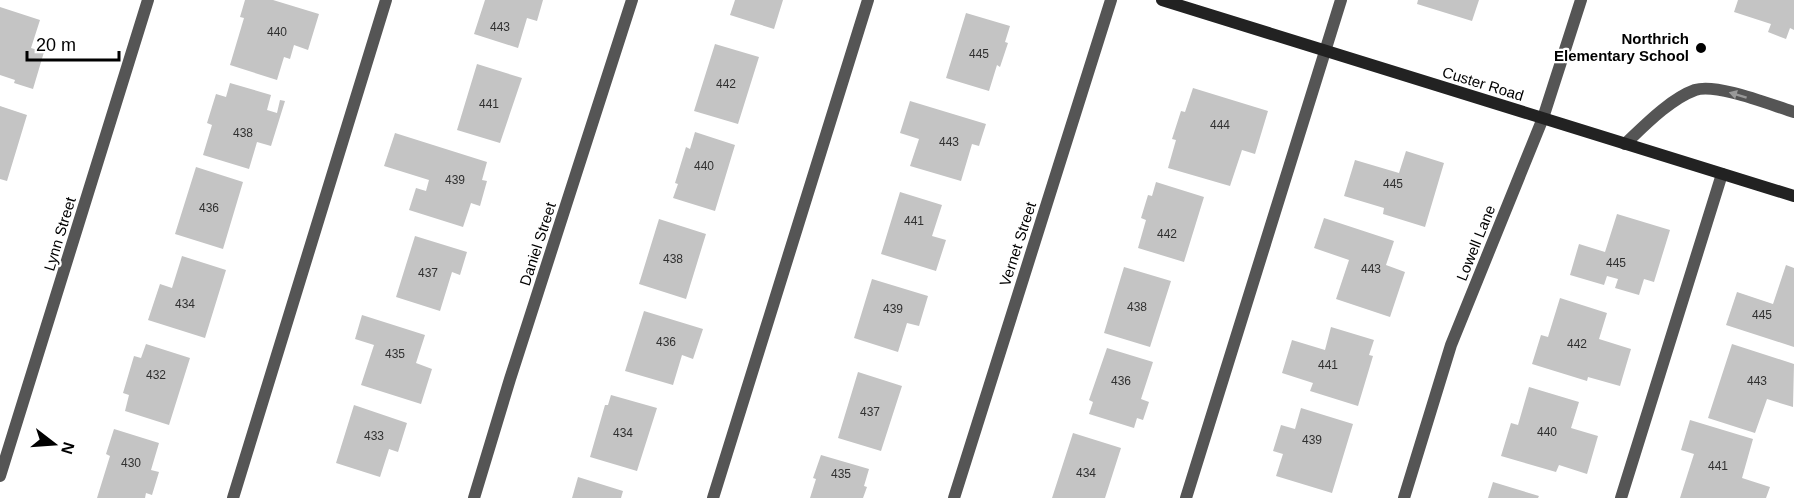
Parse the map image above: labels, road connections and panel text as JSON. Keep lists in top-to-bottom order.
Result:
{
  "streets": {
    "street": [
      "Custer Road",
      "Lynn Street",
      "Lowell Lane",
      "Daniel Street",
      "Vernet Street"
    ]
  },
  "crossings": [
    ["Custer Road", "Lowell Lane"]
  ],
  "places": ["Northrich Elementary School"],
  "house_numbers": [
    "443",
    "440",
    "445",
    "442",
    "441",
    "444",
    "438",
    "443",
    "440",
    "439",
    "445",
    "436",
    "441",
    "442",
    "438",
    "445",
    "443",
    "437",
    "434",
    "438",
    "439",
    "445",
    "436",
    "442",
    "435",
    "441",
    "432",
    "436",
    "443",
    "437",
    "440",
    "434",
    "433",
    "439",
    "430",
    "441",
    "434",
    "435"
  ],
  "scale_bar": "20 m",
  "north": "right"
}
